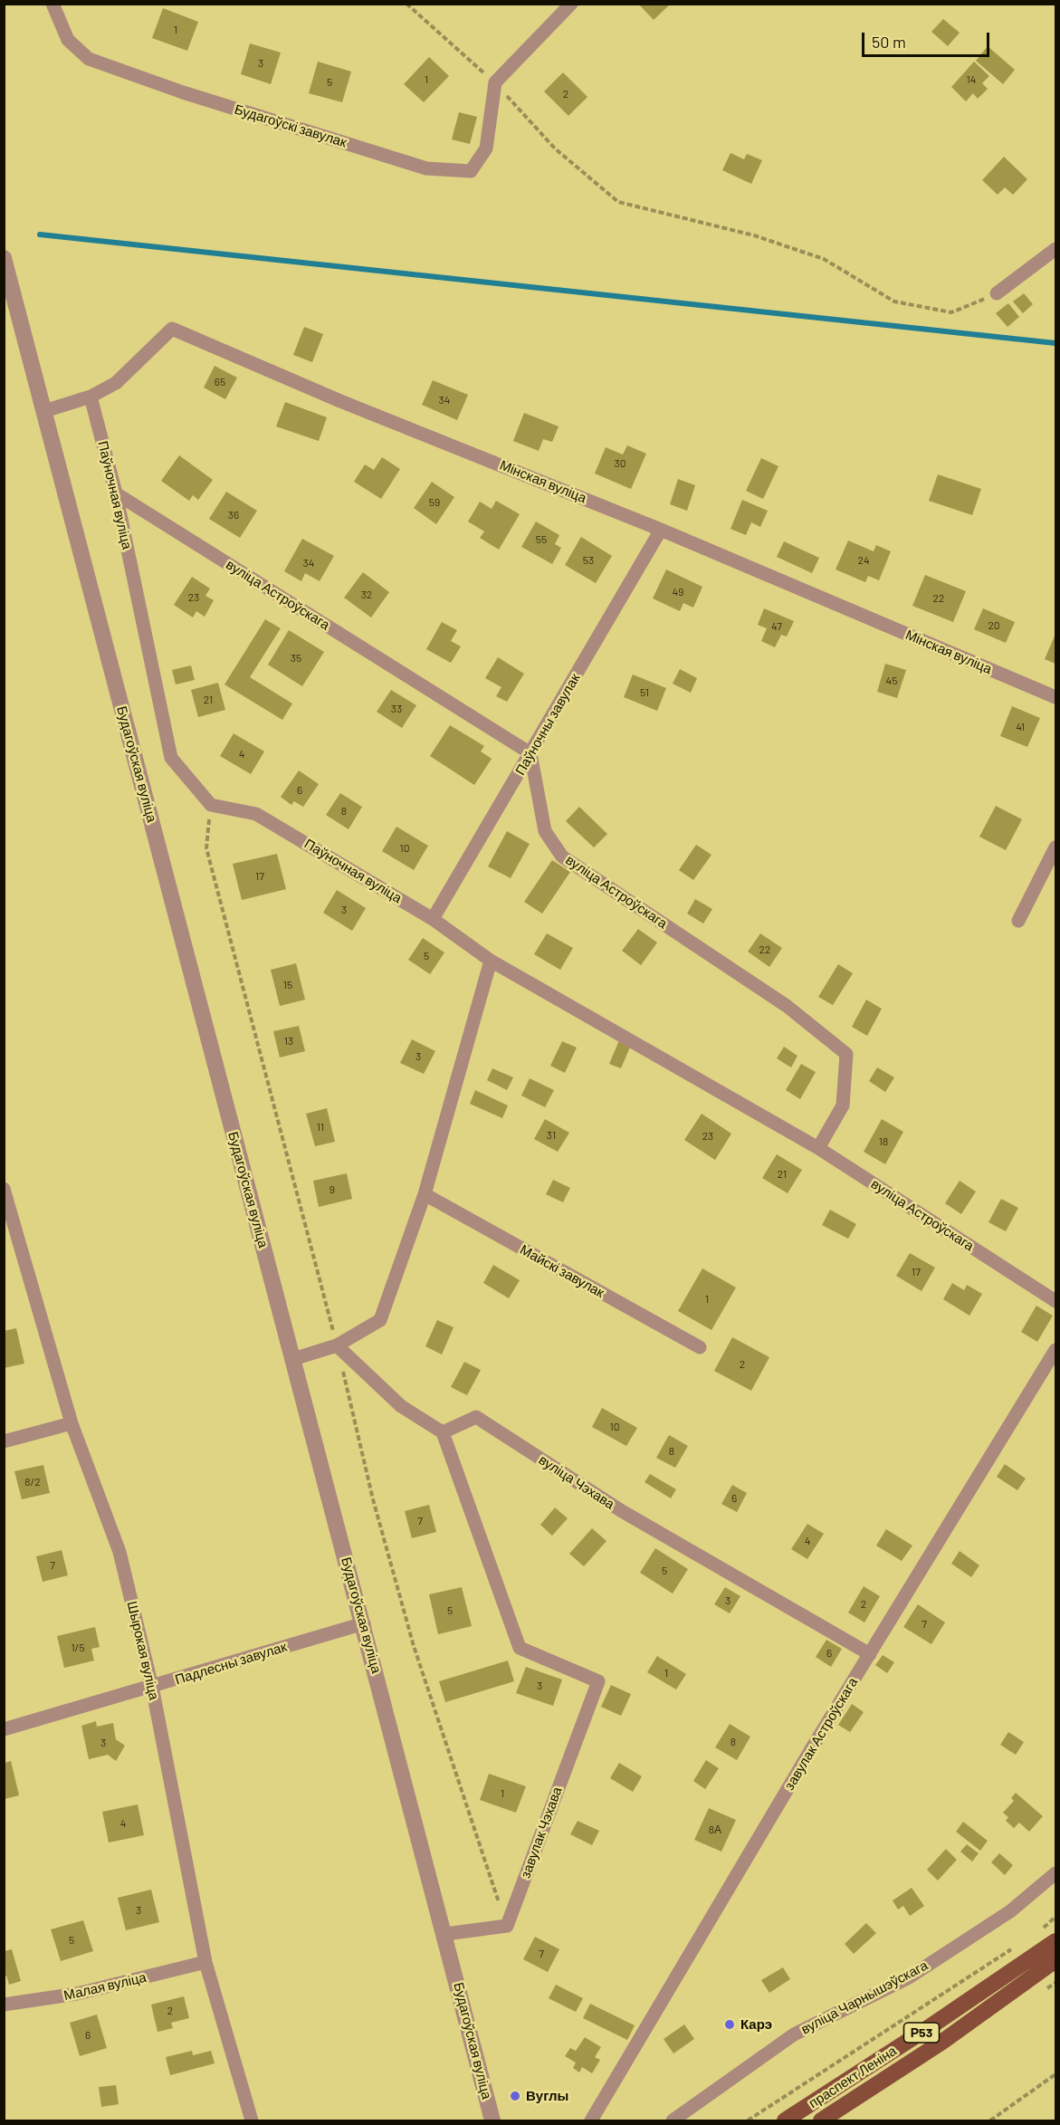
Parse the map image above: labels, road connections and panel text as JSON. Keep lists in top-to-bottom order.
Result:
{
  "streets": {
    "main road": ["Р53", "праспект Леніна"],
    "street": [
      "Будагоўскі завулак",
      "Мінская вуліца",
      "Паўночная вуліца",
      "вуліца Астроўскага",
      "Паўночны завулак",
      "Будагоўская вуліца",
      "Майскі завулак",
      "вуліца Чэхава",
      "Шырокая вуліца",
      "Падлесны завулак",
      "завулак Астроўскага",
      "завулак Чэхава",
      "Малая вуліца",
      "вуліца Чарнышэўскага"
    ]
  },
  "crossings": [
    ["Мінская вуліца", "Паўночная вуліца"],
    ["Мінская вуліца", "Паўночны завулак"],
    ["Мінская вуліца", "Будагоўская вуліца"],
    ["Паўночная вуліца", "вуліца Астроўскага"],
    ["Паўночная вуліца", "Паўночны завулак"],
    ["вуліца Астроўскага", "Паўночны завулак"],
    ["Будагоўская вуліца", "Падлесны завулак"],
    ["Будагоўская вуліца", "завулак Чэхава"],
    ["вуліца Чэхава", "завулак Астроўскага"],
    ["вуліца Чэхава", "завулак Чэхава"],
    ["Шырокая вуліца", "Падлесны завулак"],
    ["Шырокая вуліца", "Малая вуліца"]
  ],
  "places": ["Карэ", "Вуглы"],
  "house_numbers": [
    "1",
    "3",
    "1",
    "14",
    "5",
    "2",
    "65",
    "34",
    "30",
    "59",
    "36",
    "55",
    "53",
    "24",
    "34",
    "49",
    "32",
    "23",
    "22",
    "20",
    "47",
    "35",
    "45",
    "51",
    "21",
    "33",
    "41",
    "4",
    "6",
    "8",
    "10",
    "17",
    "3",
    "22",
    "5",
    "15",
    "13",
    "3",
    "11",
    "31",
    "23",
    "18",
    "21",
    "9",
    "17",
    "1",
    "2",
    "10",
    "8",
    "8/2",
    "6",
    "7",
    "4",
    "7",
    "5",
    "3",
    "2",
    "5",
    "7",
    "1/5",
    "6",
    "1",
    "3",
    "8",
    "3",
    "1",
    "4",
    "8А",
    "3",
    "5",
    "7",
    "2",
    "6"
  ],
  "scale_bar": "50 m"
}
